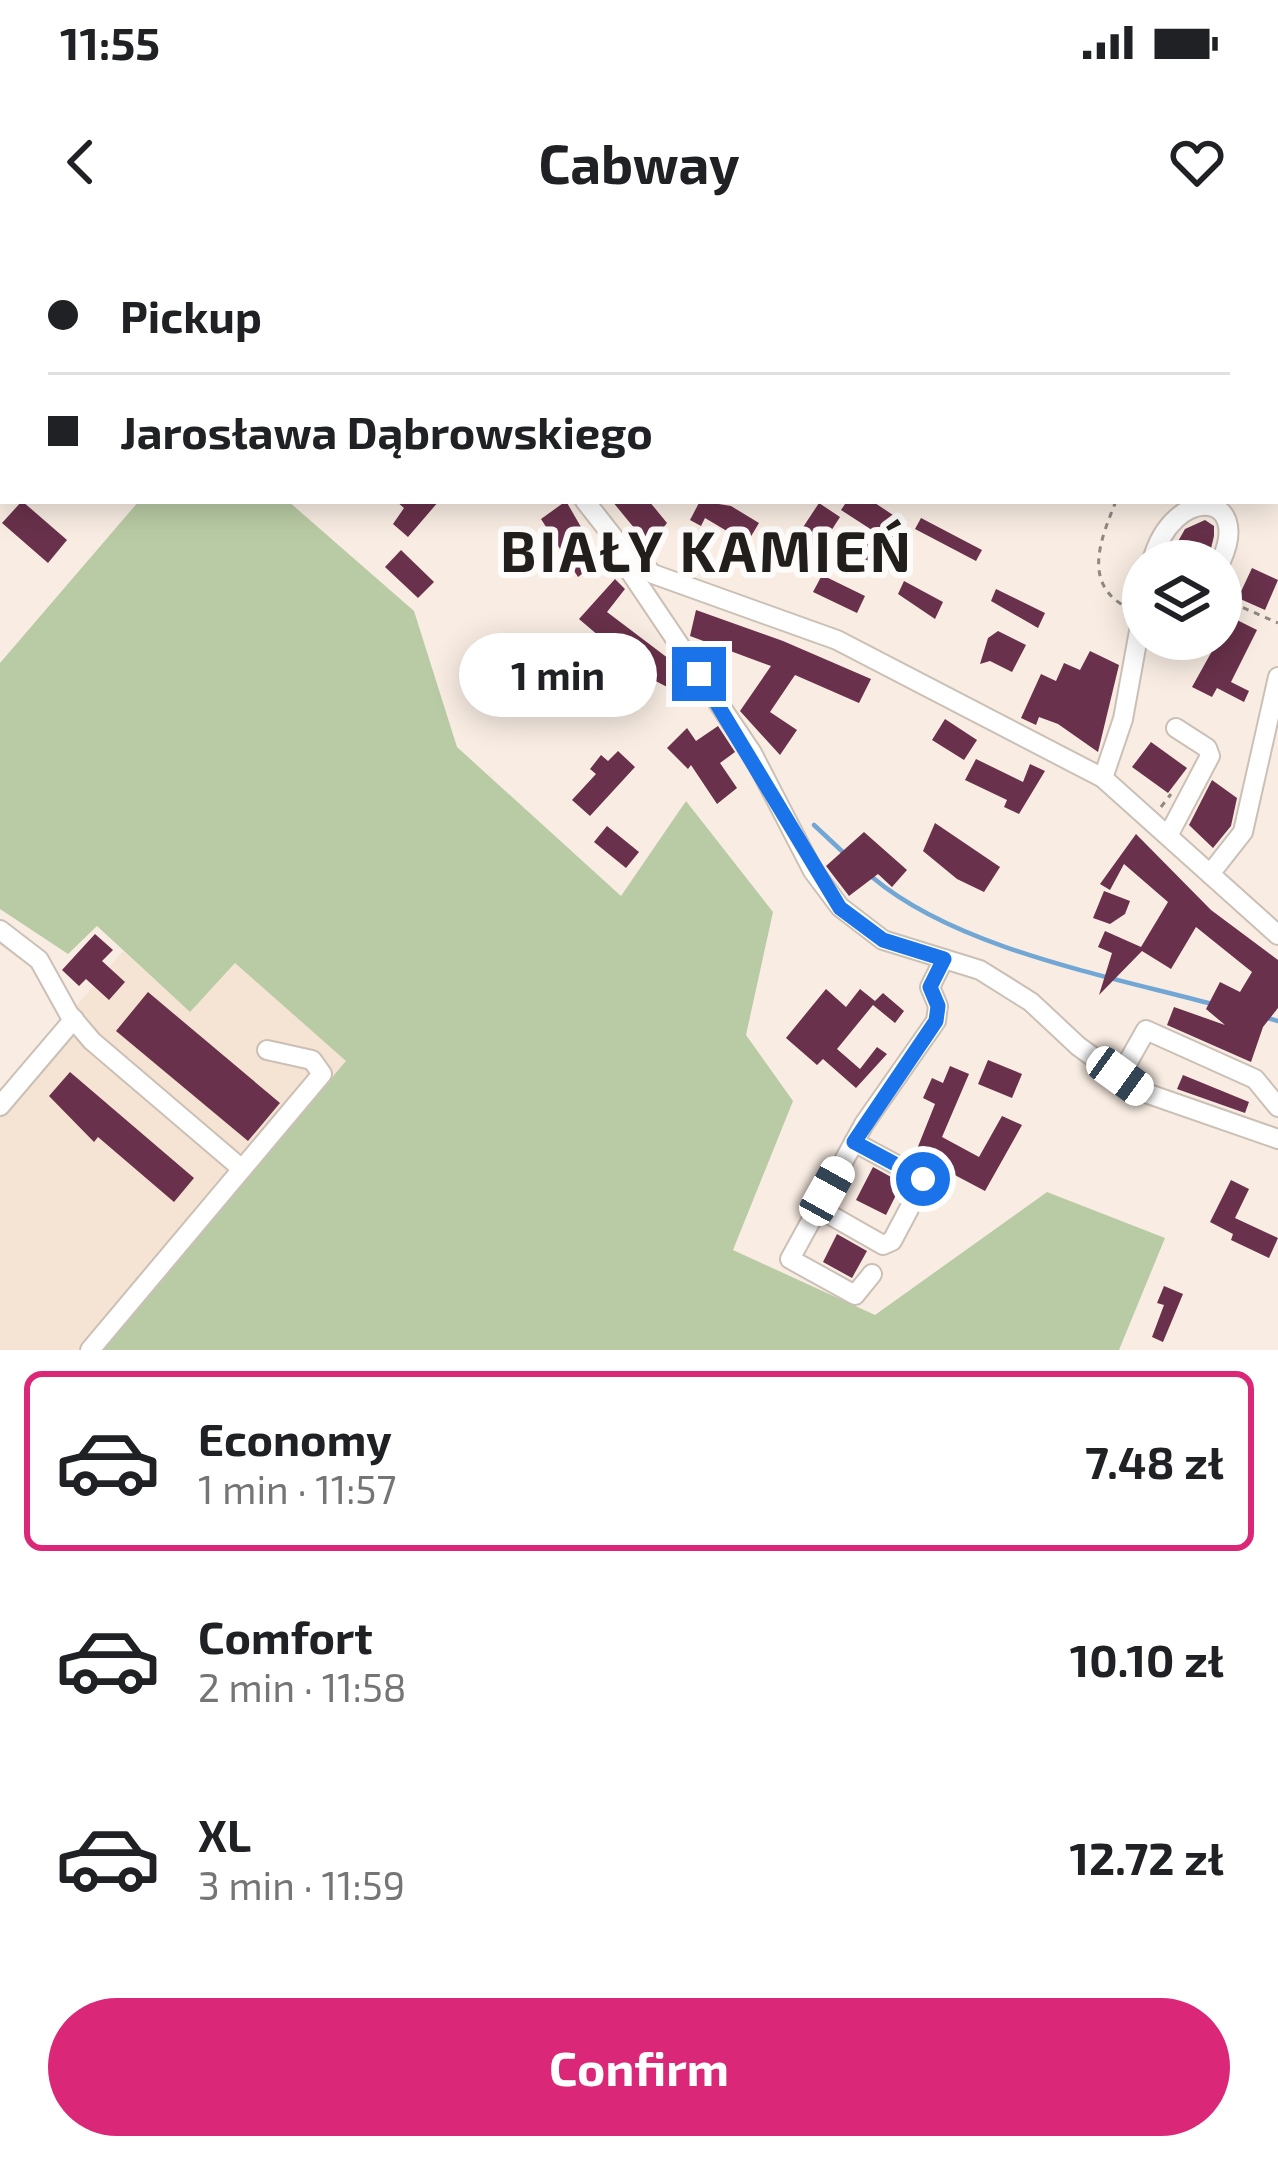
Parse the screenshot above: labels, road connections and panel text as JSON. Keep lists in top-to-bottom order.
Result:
{
  "districts": ["BIAŁY KAMIEŃ"],
  "page": {
    "status": "11:55",
    "header": "Cabway",
    "banner": ["Pickup", "Jarosława Dąbrowskiego"],
    "bubble": "1 min",
    "list": [
      {
        "name": "Economy",
        "note": "1 min · 11:57",
        "value": "7.48 zł"
      },
      {
        "name": "Comfort",
        "note": "2 min · 11:58",
        "value": "10.10 zł"
      },
      {
        "name": "XL",
        "note": "3 min · 11:59",
        "value": "12.72 zł"
      }
    ],
    "buttons": "Confirm"
  }
}
